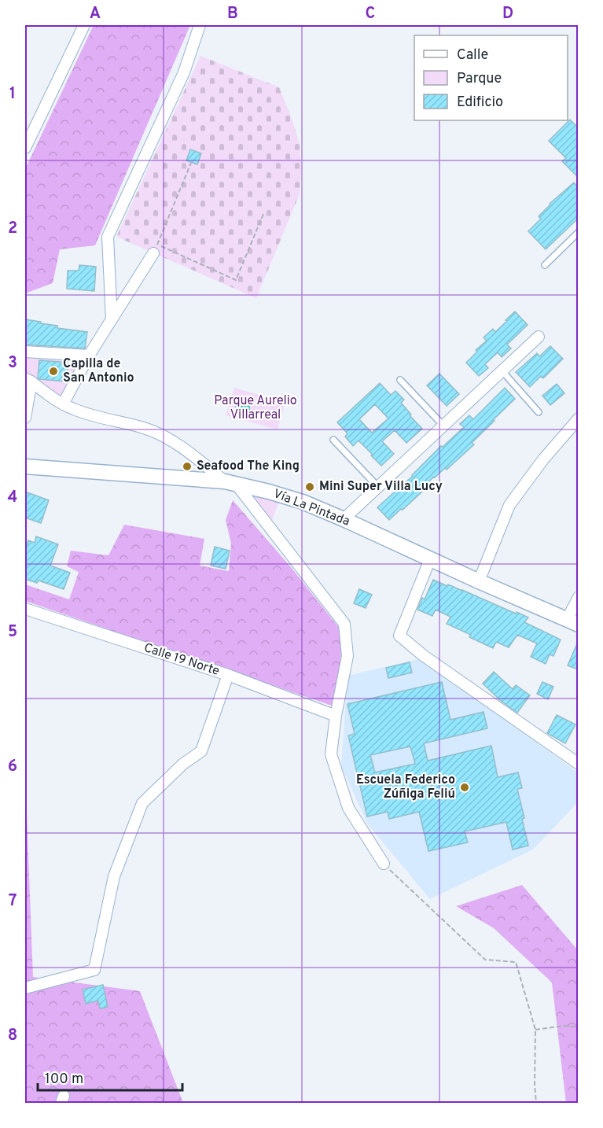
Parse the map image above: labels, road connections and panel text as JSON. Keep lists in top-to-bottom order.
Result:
{
  "streets": {
    "main road": ["Vía La Pintada"],
    "street": ["Calle 19 Norte"]
  },
  "parks": ["Parque Aurelio Villarreal"],
  "places": [
    "Capilla de San Antonio",
    "Seafood The King",
    "Mini Super Villa Lucy",
    "Escuela Federico Zúñiga Feliú"
  ],
  "legend": ["Calle", "Parque", "Edificio"],
  "scale_bar": "100 m",
  "grid": {
    "columns": [
      "A",
      "B",
      "C",
      "D"
    ],
    "rows": [
      "1",
      "2",
      "3",
      "4",
      "5",
      "6",
      "7",
      "8"
    ]
  }
}
